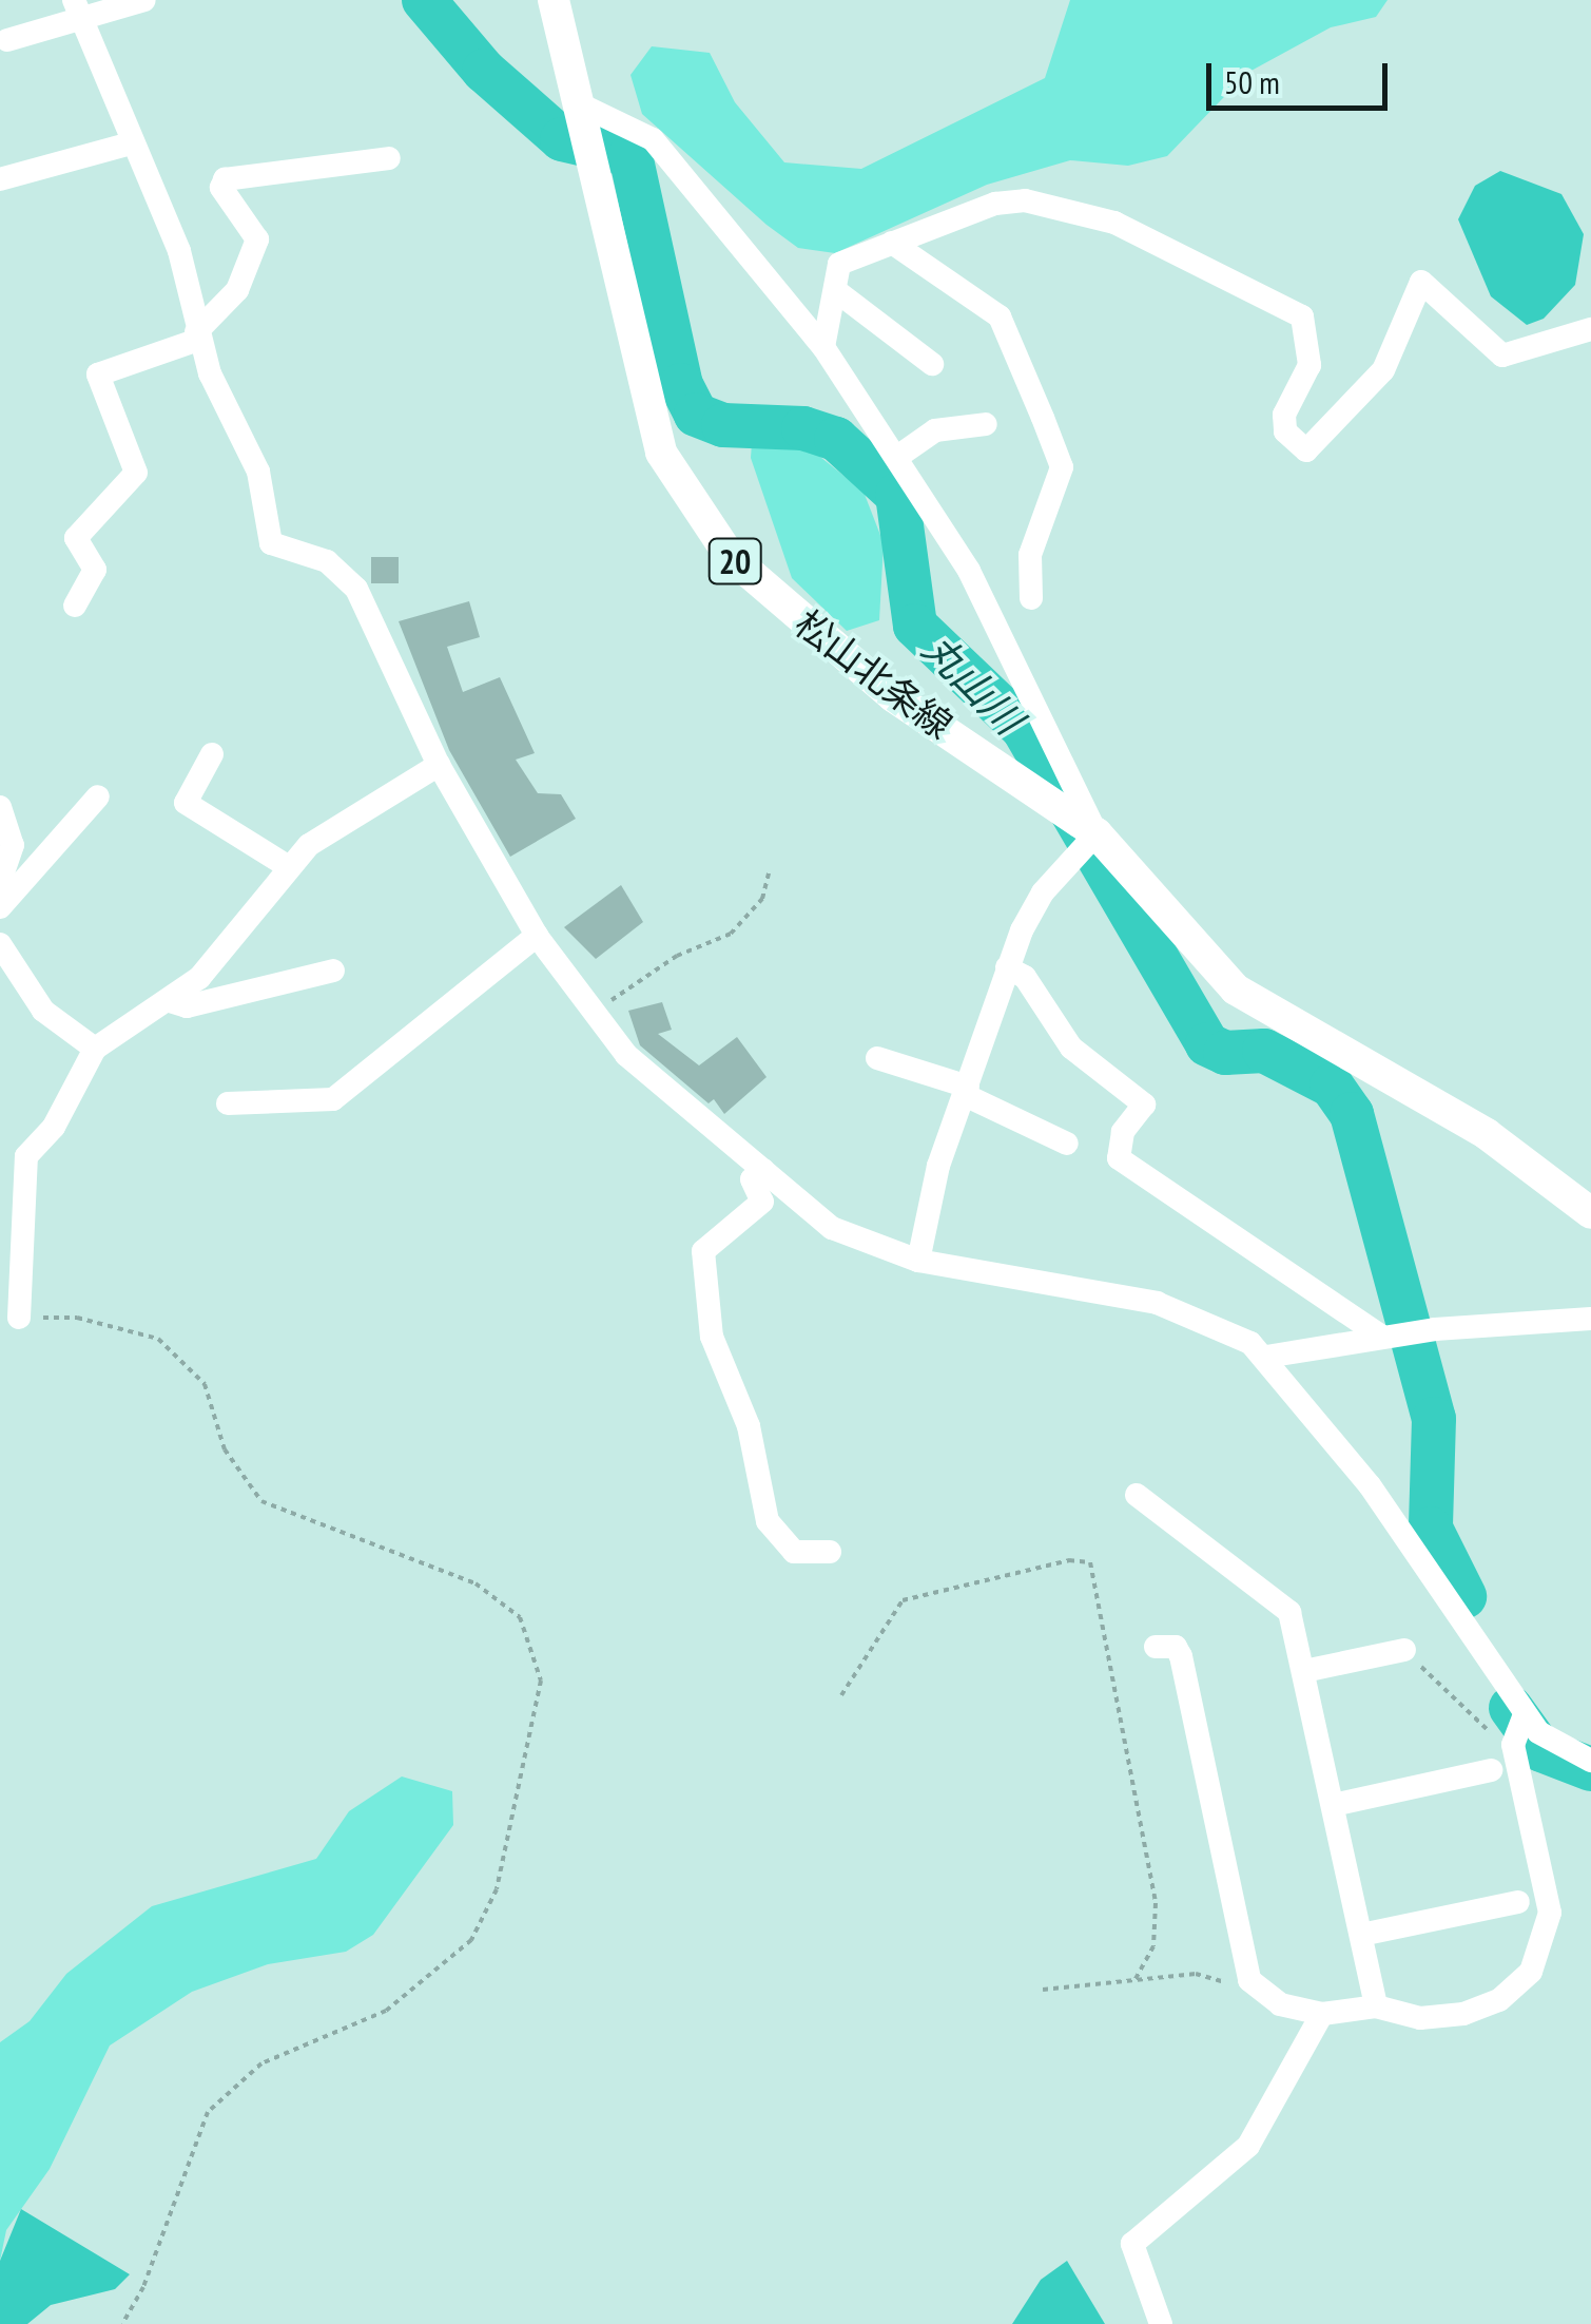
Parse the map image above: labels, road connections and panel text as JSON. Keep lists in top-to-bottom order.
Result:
{
  "streets": {
    "main road": ["20", "松山北条線"]
  },
  "water": ["丸山川"],
  "scale_bar": "50 m"
}
